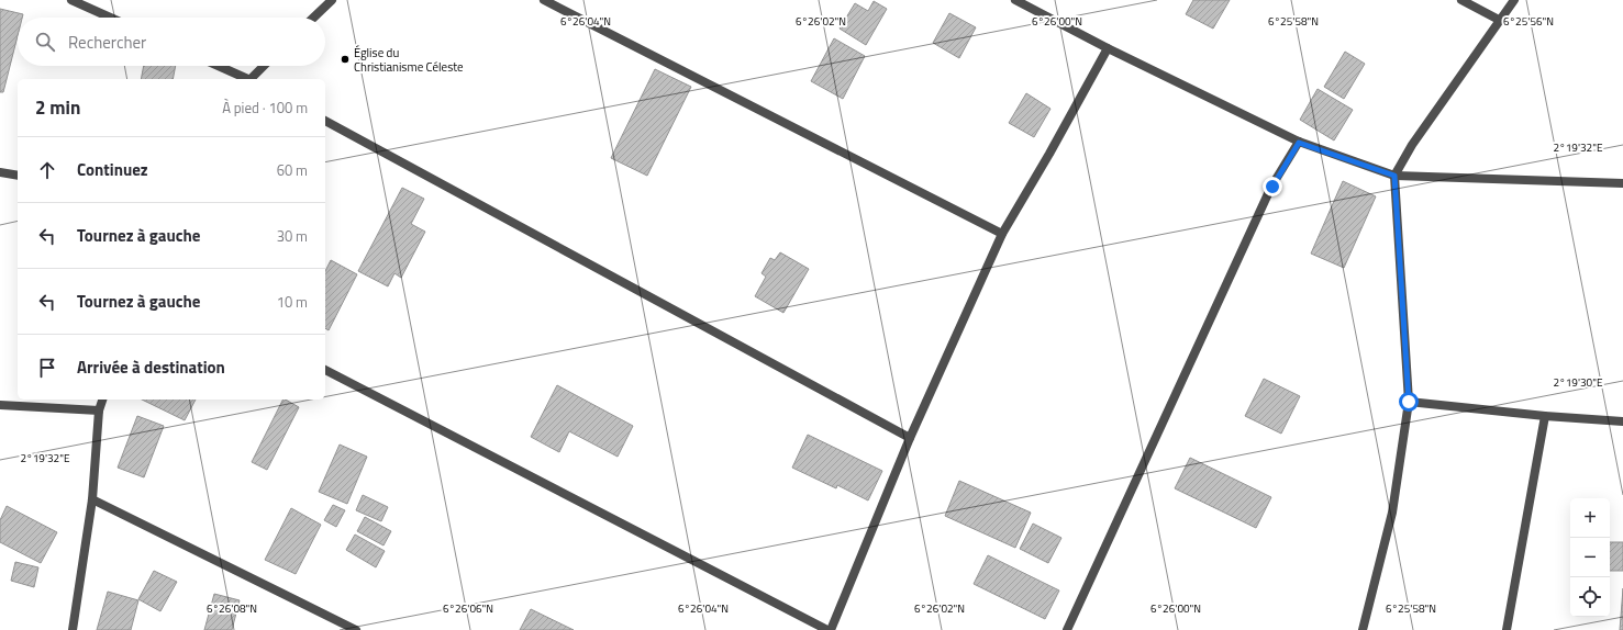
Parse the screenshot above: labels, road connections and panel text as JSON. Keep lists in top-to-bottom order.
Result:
{
  "places": ["Église du Christianisme Céleste"],
  "page": {
    "search": "Rechercher",
    "heading": ["2 min", "À pied · 100 m"],
    "list": [
      ["Continuez", "60 m"],
      ["Tournez à gauche", "30 m"],
      ["Tournez à gauche", "10 m"],
      "Arrivée à destination"
    ],
    "map_buttons": ["+", "−"]
  },
  "coordinates": [
    "6°26'04\"N",
    "6°26'02\"N",
    "6°26'00\"N",
    "6°25'58\"N",
    "6°25'56\"N",
    "2°19'32\"E",
    "2°19'30\"E",
    "6°26'08\"N",
    "6°26'06\"N"
  ]
}
